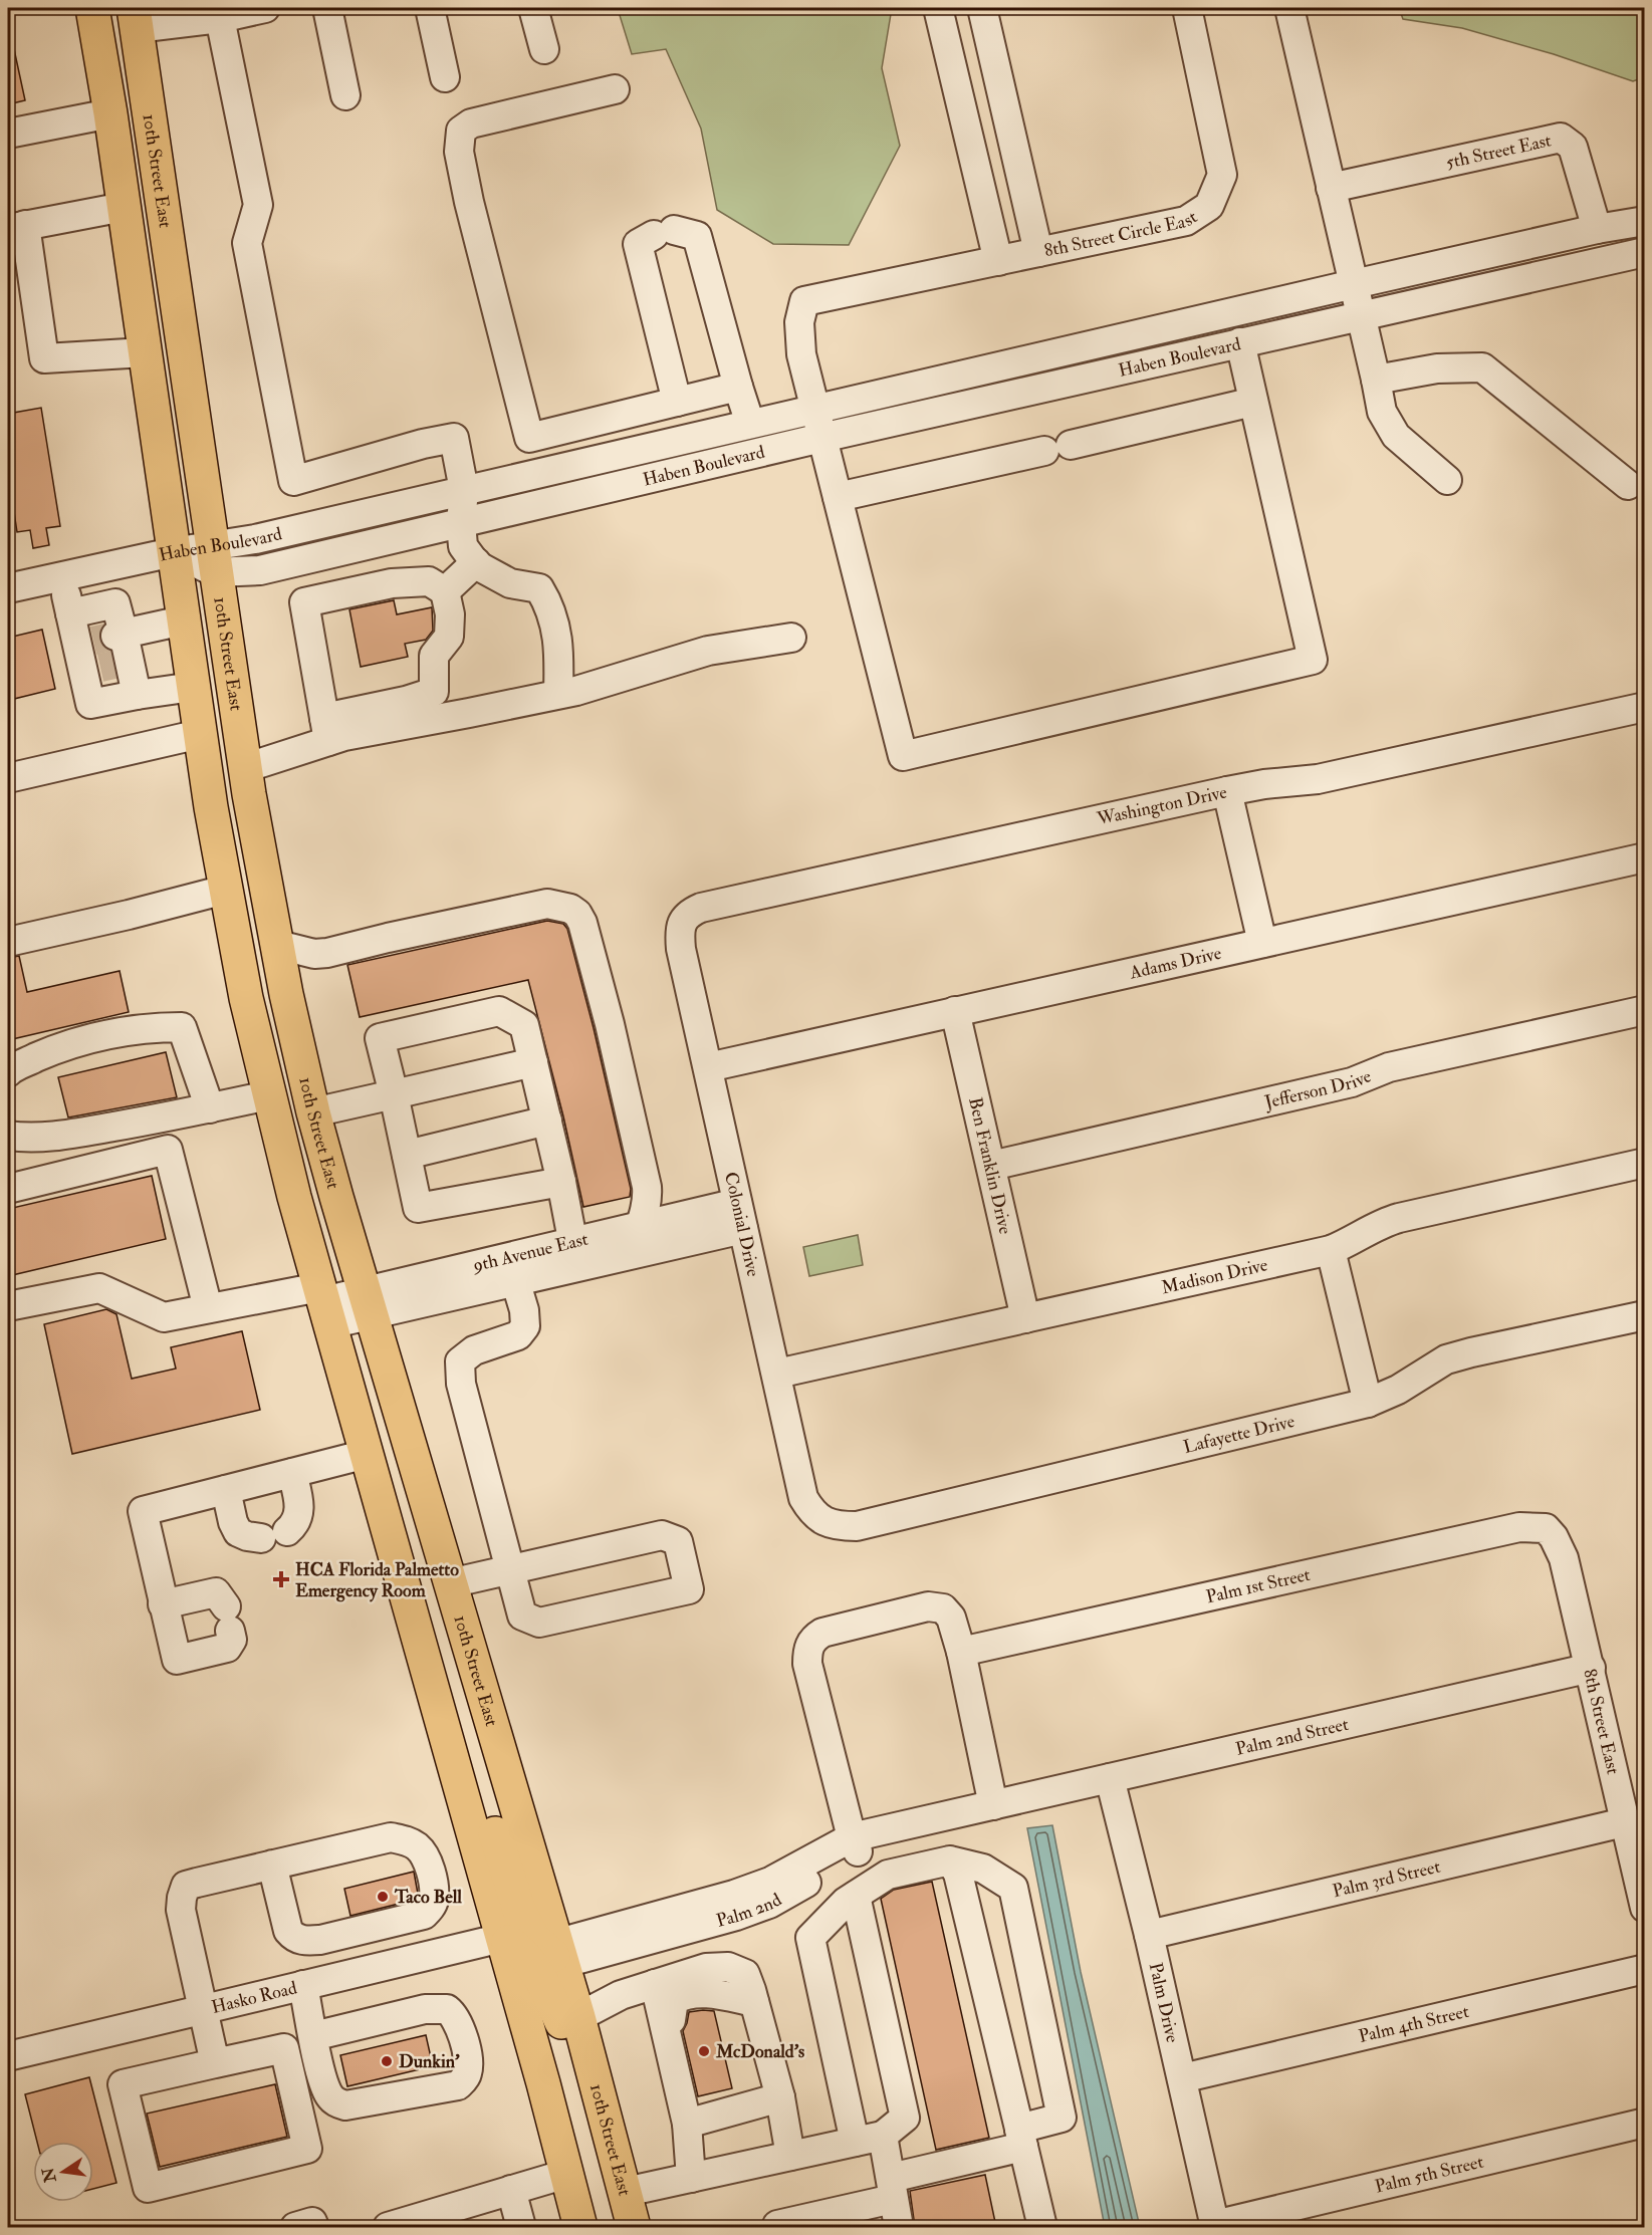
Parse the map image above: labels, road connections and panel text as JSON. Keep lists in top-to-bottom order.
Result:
{
  "streets": {
    "main road": ["10th Street East"],
    "street": [
      "5th Street East",
      "8th Street Circle East",
      "Haben Boulevard",
      "Washington Drive",
      "Adams Drive",
      "Jefferson Drive",
      "Ben Franklin Drive",
      "Colonial Drive",
      "9th Avenue East",
      "Madison Drive",
      "Lafayette Drive",
      "Palm 1st Street",
      "8th Street East",
      "Palm 2nd Street",
      "Palm 3rd Street",
      "Palm 2nd",
      "Hasko Road",
      "Palm Drive",
      "Palm 4th Street",
      "Palm 5th Street"
    ]
  },
  "crossings": [
    ["5th Street East", "Haben Boulevard"],
    ["10th Street East", "Haben Boulevard"],
    ["10th Street East", "9th Avenue East"],
    ["10th Street East", "Palm 2nd"],
    ["Washington Drive", "Colonial Drive"],
    ["Adams Drive", "Ben Franklin Drive"],
    ["Adams Drive", "Colonial Drive"],
    ["Jefferson Drive", "Ben Franklin Drive"],
    ["Ben Franklin Drive", "Madison Drive"],
    ["Colonial Drive", "9th Avenue East"],
    ["Colonial Drive", "Madison Drive"],
    ["Colonial Drive", "Lafayette Drive"],
    ["Palm 1st Street", "8th Street East"],
    ["8th Street East", "Palm 2nd Street"],
    ["8th Street East", "Palm 3rd Street"],
    ["Palm 2nd Street", "Palm 2nd"],
    ["Palm 2nd Street", "Palm Drive"],
    ["Palm 3rd Street", "Palm Drive"],
    ["Palm Drive", "Palm 4th Street"],
    ["Palm Drive", "Palm 5th Street"]
  ],
  "places": {
    "health": ["HCA Florida Palmetto Emergency Room"],
    "other": ["Taco Bell", "McDonald's", "Dunkin'"]
  },
  "north": "left"
}
